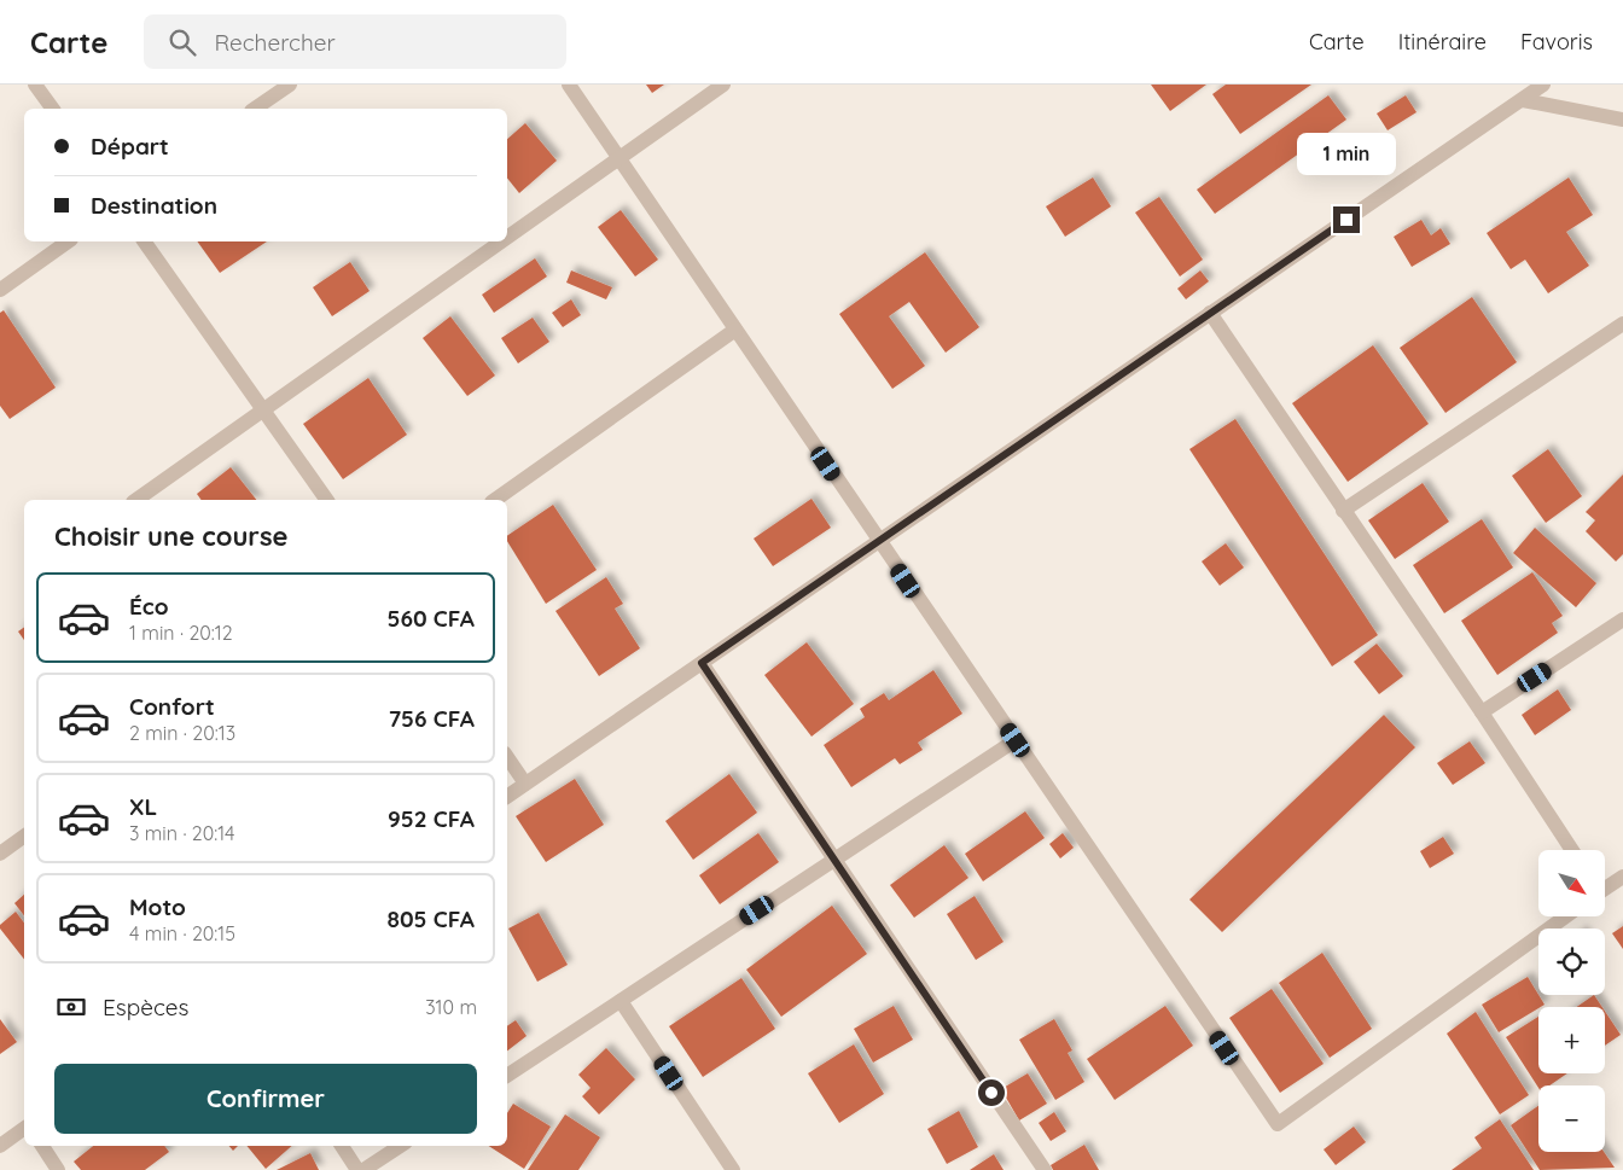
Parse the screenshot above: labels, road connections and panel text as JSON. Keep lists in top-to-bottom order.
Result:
{
  "north": "bottom right",
  "page": {
    "header": "Carte",
    "search": "Rechercher",
    "nav": ["Carte", "Itinéraire", "Favoris"],
    "banner": ["Départ", "Destination"],
    "bubble": "1 min",
    "heading": "Choisir une course",
    "list": [
      {
        "name": "Éco",
        "note": "1 min · 20:12",
        "value": "560 CFA"
      },
      {
        "name": "Confort",
        "note": "2 min · 20:13",
        "value": "756 CFA"
      },
      {
        "name": "XL",
        "note": "3 min · 20:14",
        "value": "952 CFA"
      },
      {
        "name": "Moto",
        "note": "4 min · 20:15",
        "value": "805 CFA"
      }
    ],
    "map_buttons": ["+", "−"],
    "pay": ["Espèces", "310 m"],
    "buttons": "Confirmer"
  }
}
